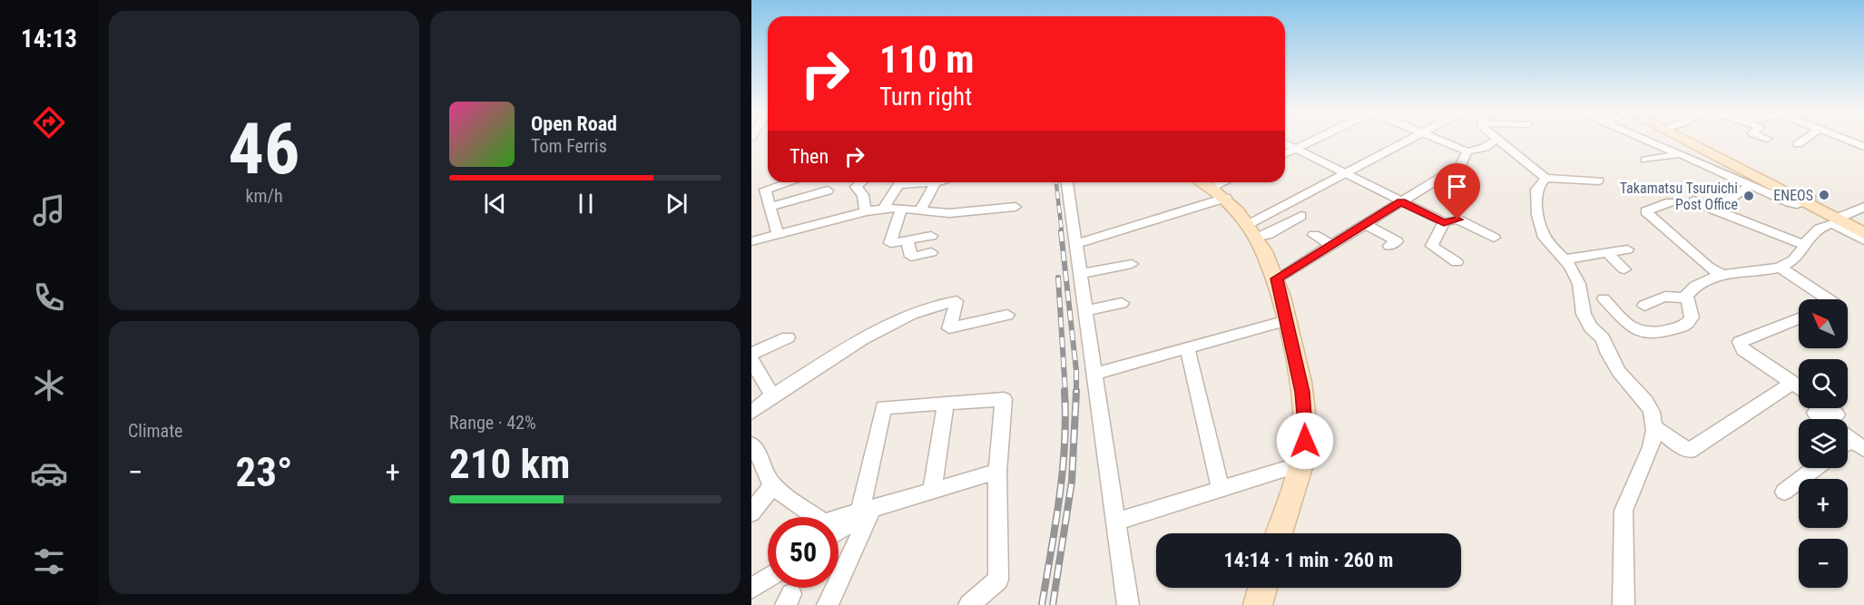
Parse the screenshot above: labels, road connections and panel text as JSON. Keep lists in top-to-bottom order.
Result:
{
  "places": ["ENEOS", "Takamatsu Tsuruichi Post Office"],
  "north": "top left",
  "page": {
    "tabs": "14:13",
    "tile": [
      ["46", "km/h"],
      "Climate",
      ["Range · 42%", "210 km"]
    ],
    "turn": ["110 m", "Turn right"],
    "song": ["Open Road", "Tom Ferris"],
    "then": "Then",
    "map_buttons": ["+", "−"],
    "heat": ["−", "23°", "+"],
    "limit": "50",
    "trip": "14:14 · 1 min · 260 m"
  }
}
